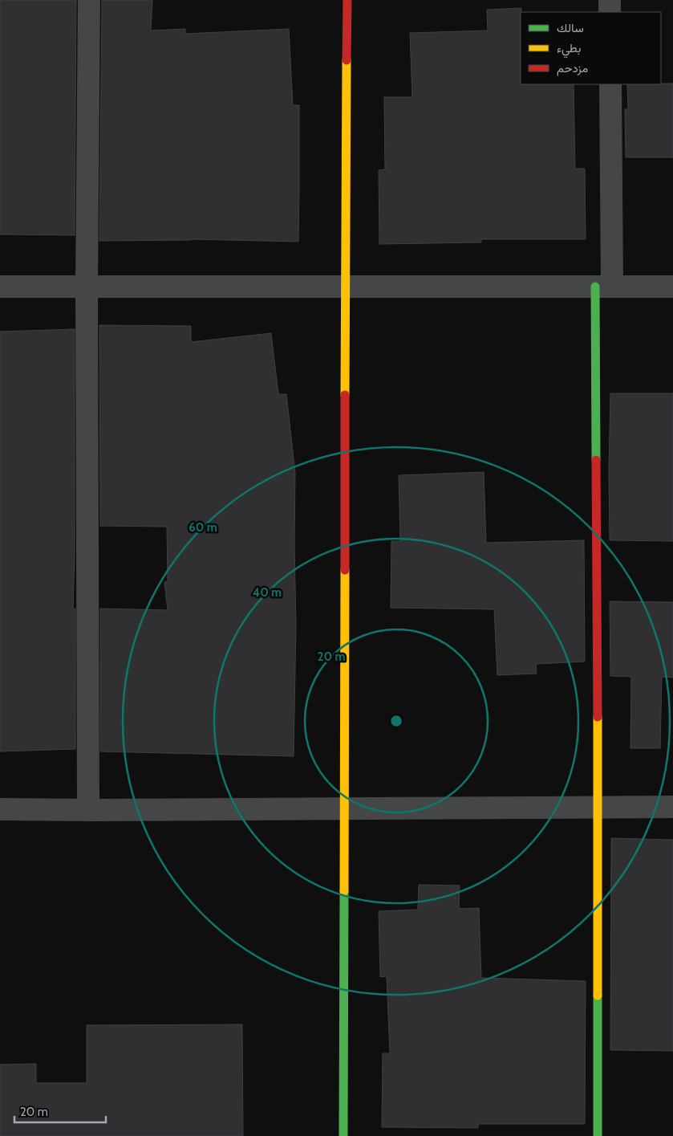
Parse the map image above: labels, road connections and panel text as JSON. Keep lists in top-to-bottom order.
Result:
{
  "legend": ["سالك", "بطيء", "مزدحم"],
  "scale_bar": "20 m",
  "rings": ["60 m", "40 m", "20 m"]
}
